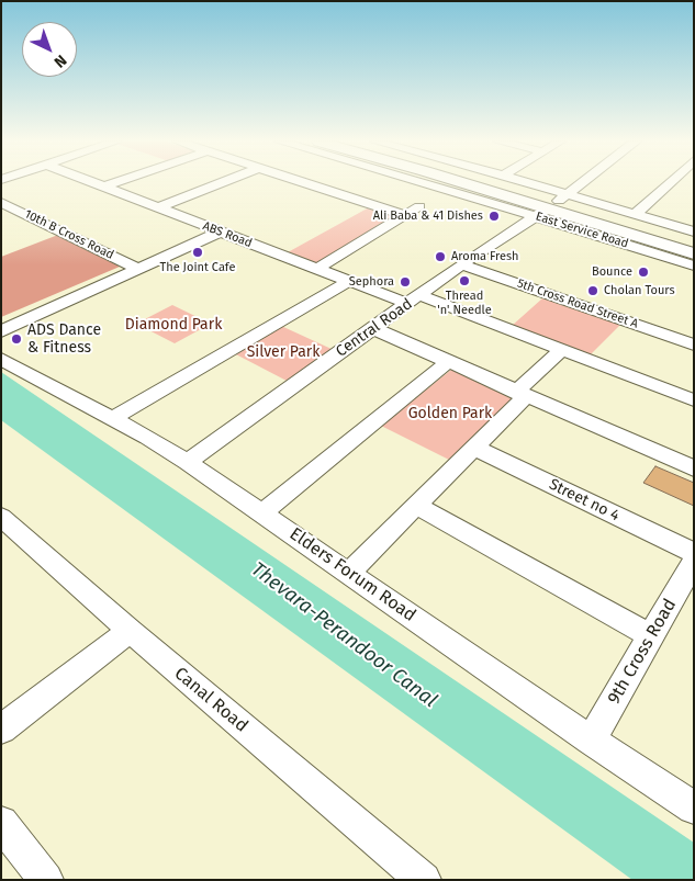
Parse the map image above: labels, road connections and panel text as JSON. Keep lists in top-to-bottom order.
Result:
{
  "streets": {
    "street": [
      "East Service Road",
      "10th B Cross Road",
      "ABS Road",
      "5th Cross Road Street A",
      "Central Road",
      "Street no 4",
      "Elders Forum Road",
      "9th Cross Road",
      "Canal Road"
    ]
  },
  "crossings": [
    ["East Service Road", "Central Road"],
    ["ABS Road", "Central Road"],
    ["5th Cross Road Street A", "Central Road"],
    ["Central Road", "Elders Forum Road"],
    ["Elders Forum Road", "9th Cross Road"]
  ],
  "water": ["Thevara-Perandoor Canal"],
  "parks": ["Diamond Park", "Silver Park", "Golden Park"],
  "places": [
    "Ali Baba & 41 Dishes",
    "The Joint Cafe",
    "Aroma Fresh",
    "Bounce",
    "Thread 'n' Needle",
    "Sephora",
    "Cholan Tours",
    "ADS Dance & Fitness"
  ],
  "north": "bottom right"
}
